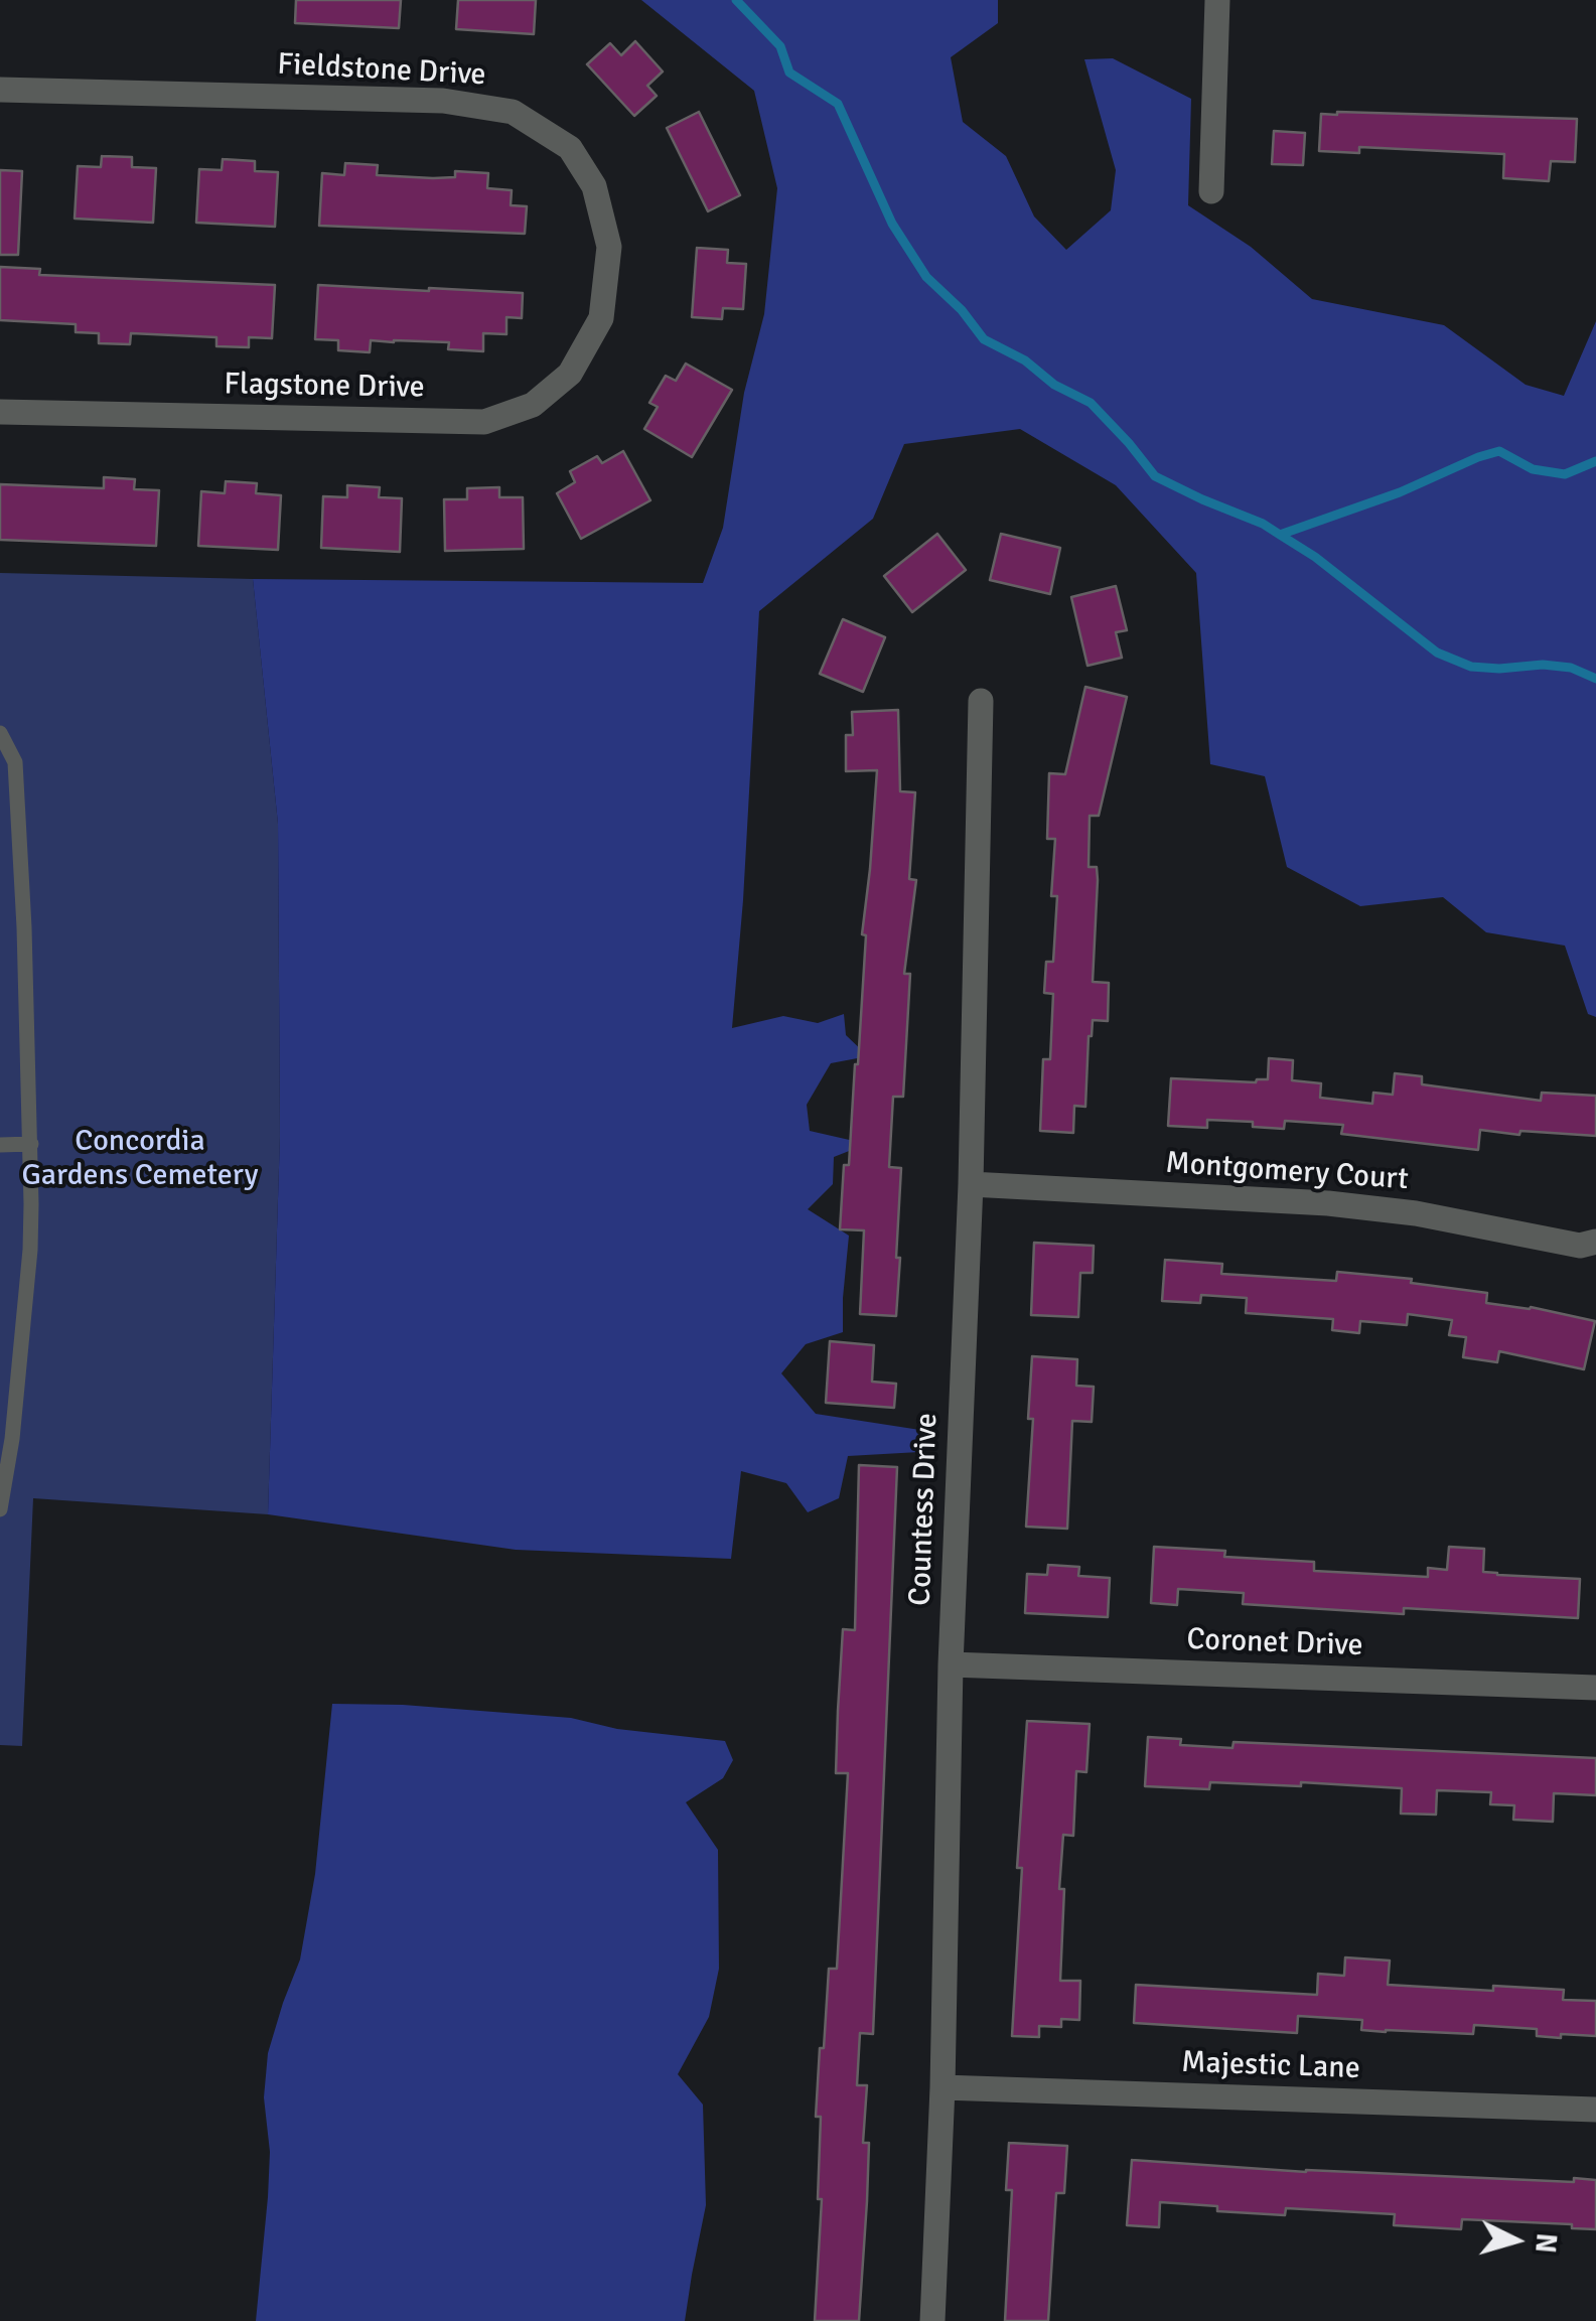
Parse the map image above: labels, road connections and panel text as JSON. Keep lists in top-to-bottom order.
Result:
{
  "streets": {
    "street": [
      "Fieldstone Drive",
      "Flagstone Drive",
      "Montgomery Court",
      "Countess Drive",
      "Coronet Drive",
      "Majestic Lane"
    ]
  },
  "crossings": [
    ["Fieldstone Drive", "Flagstone Drive"],
    ["Montgomery Court", "Countess Drive"],
    ["Countess Drive", "Coronet Drive"],
    ["Countess Drive", "Majestic Lane"]
  ],
  "parks": ["Concordia Gardens Cemetery"],
  "north": "right"
}
